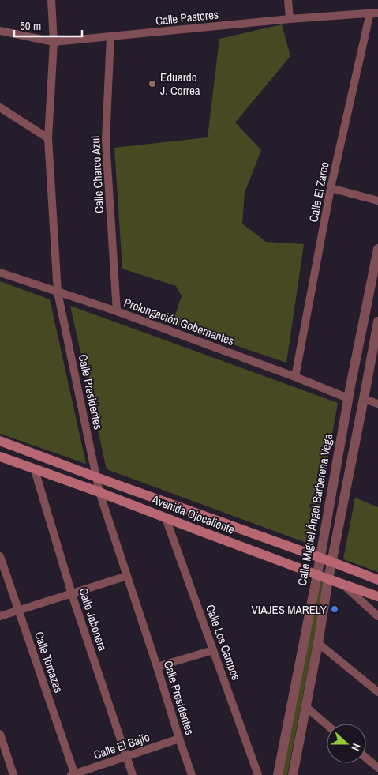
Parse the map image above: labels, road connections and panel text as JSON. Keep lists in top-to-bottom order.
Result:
{
  "streets": {
    "main road": ["Avenida Ojocaliente"],
    "street": [
      "Calle Pastores",
      "Calle Charco Azul",
      "Calle El Zarco",
      "Prolongación Gobernantes",
      "Calle Presidentes",
      "Calle Miguel Ángel Barberena Vega",
      "Calle Jabonera",
      "Calle Los Campos",
      "Calle Torcazas",
      "Calle El Bajío"
    ]
  },
  "crossings": [
    ["Calle Pastores", "Calle Charco Azul"],
    ["Calle Pastores", "Calle El Zarco"],
    ["Calle Pastores", "Calle Presidentes"],
    ["Calle Charco Azul", "Prolongación Gobernantes"],
    ["Calle El Zarco", "Prolongación Gobernantes"],
    ["Prolongación Gobernantes", "Calle Presidentes"],
    ["Prolongación Gobernantes", "Calle Miguel Ángel Barberena Vega"],
    ["Calle Presidentes", "Avenida Ojocaliente"],
    ["Calle Presidentes", "Calle El Bajío"],
    ["Calle Miguel Ángel Barberena Vega", "Avenida Ojocaliente"],
    ["Avenida Ojocaliente", "Calle Jabonera"],
    ["Avenida Ojocaliente", "Calle Los Campos"],
    ["Calle Jabonera", "Calle El Bajío"],
    ["Calle Torcazas", "Calle El Bajío"]
  ],
  "places": ["Eduardo J. Correa", "VIAJES MARELY"],
  "scale_bar": "50 m",
  "north": "right"
}
